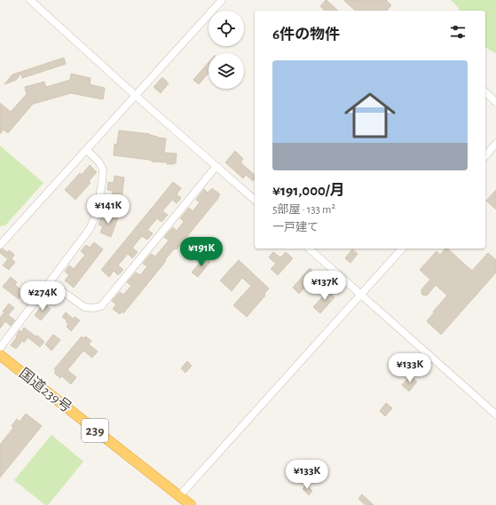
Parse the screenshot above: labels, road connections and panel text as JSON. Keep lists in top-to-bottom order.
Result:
{
  "streets": {
    "highway": ["国道239号", "239"]
  },
  "page": {
    "heading": "6件の物件",
    "list": [
      {
        "name": "¥191,000/月",
        "note": "5部屋 · 133 m² · 一戸建て"
      }
    ],
    "price": [
      "¥141K",
      "¥191K",
      "¥137K",
      "¥274K",
      "¥133K",
      "¥133K"
    ]
  }
}
